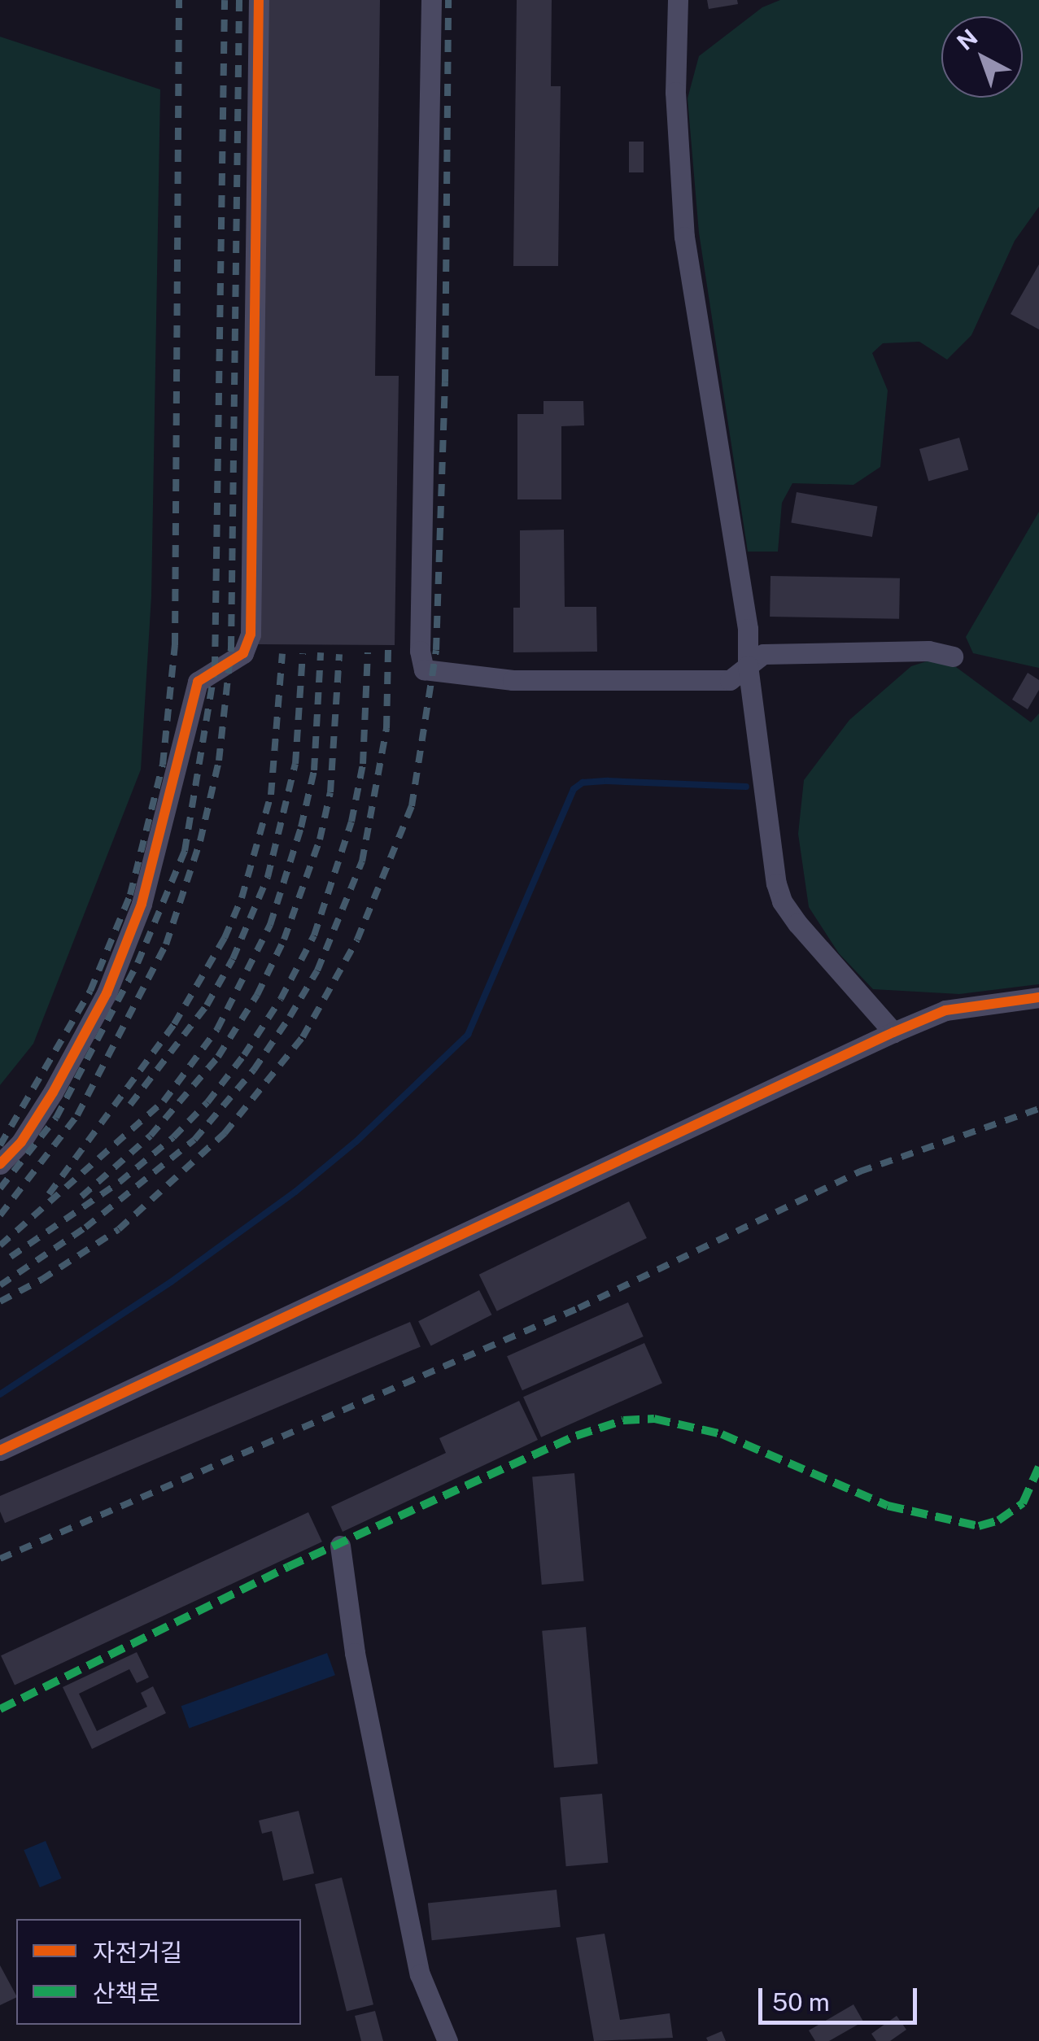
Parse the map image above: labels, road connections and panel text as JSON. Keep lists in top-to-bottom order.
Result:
{
  "legend": ["자전거길", "산책로"],
  "scale_bar": "50 m",
  "north": "top left"
}
